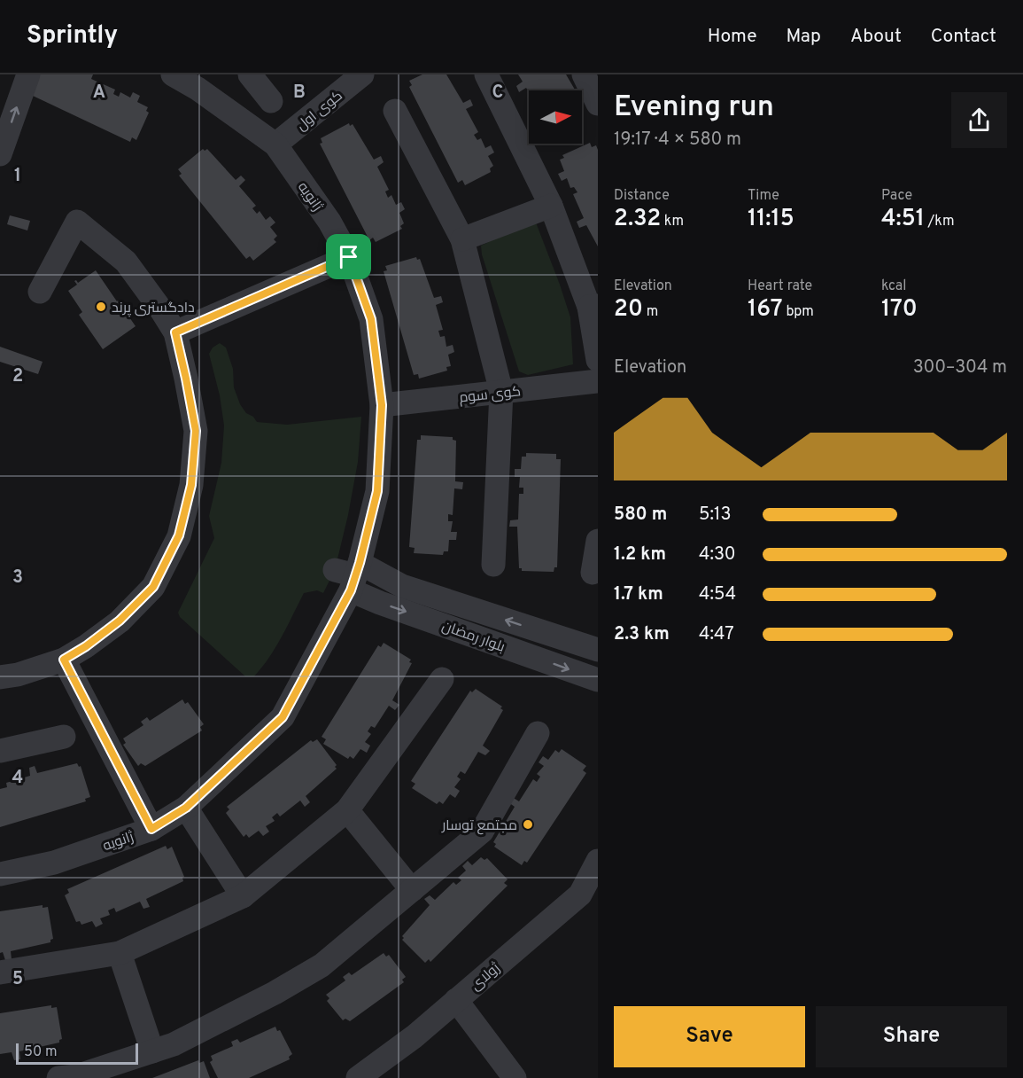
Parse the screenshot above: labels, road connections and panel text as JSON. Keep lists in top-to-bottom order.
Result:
{
  "streets": {
    "street": [
      "کوی اول",
      "ژانویه",
      "کوی سوم",
      "بلوار رمضان",
      "ژولای"
    ]
  },
  "crossings": [
    ["کوی اول", "ژانویه"],
    ["ژانویه", "کوی سوم"],
    ["ژانویه", "بلوار رمضان"]
  ],
  "places": ["دادگستری پرند", "مجتمع توسار"],
  "scale_bar": "50 m",
  "north": "right",
  "page": {
    "header": "Sprintly",
    "nav": [
      "Home",
      "Map",
      "About",
      "Contact"
    ],
    "heading": ["Evening run", "19:17 · 4 × 580 m"],
    "stats": [
      ["Distance", "2.32 km"],
      ["Time", "11:15"],
      ["Pace", "4:51 /km"],
      ["Elevation", "20 m"],
      ["Heart rate", "167 bpm"],
      ["kcal", "170"]
    ],
    "chart": ["Elevation", "300–304 m"],
    "list": [
      {
        "name": "580 m",
        "note": "5:13"
      },
      {
        "name": "1.2 km",
        "note": "4:30"
      },
      {
        "name": "1.7 km",
        "note": "4:54"
      },
      {
        "name": "2.3 km",
        "note": "4:47"
      }
    ],
    "buttons": ["Save", "Share"],
    "scale": "50 m"
  },
  "grid": {
    "columns": ["A", "B", "C"],
    "rows": [
      "1",
      "2",
      "3",
      "4",
      "5"
    ]
  }
}
